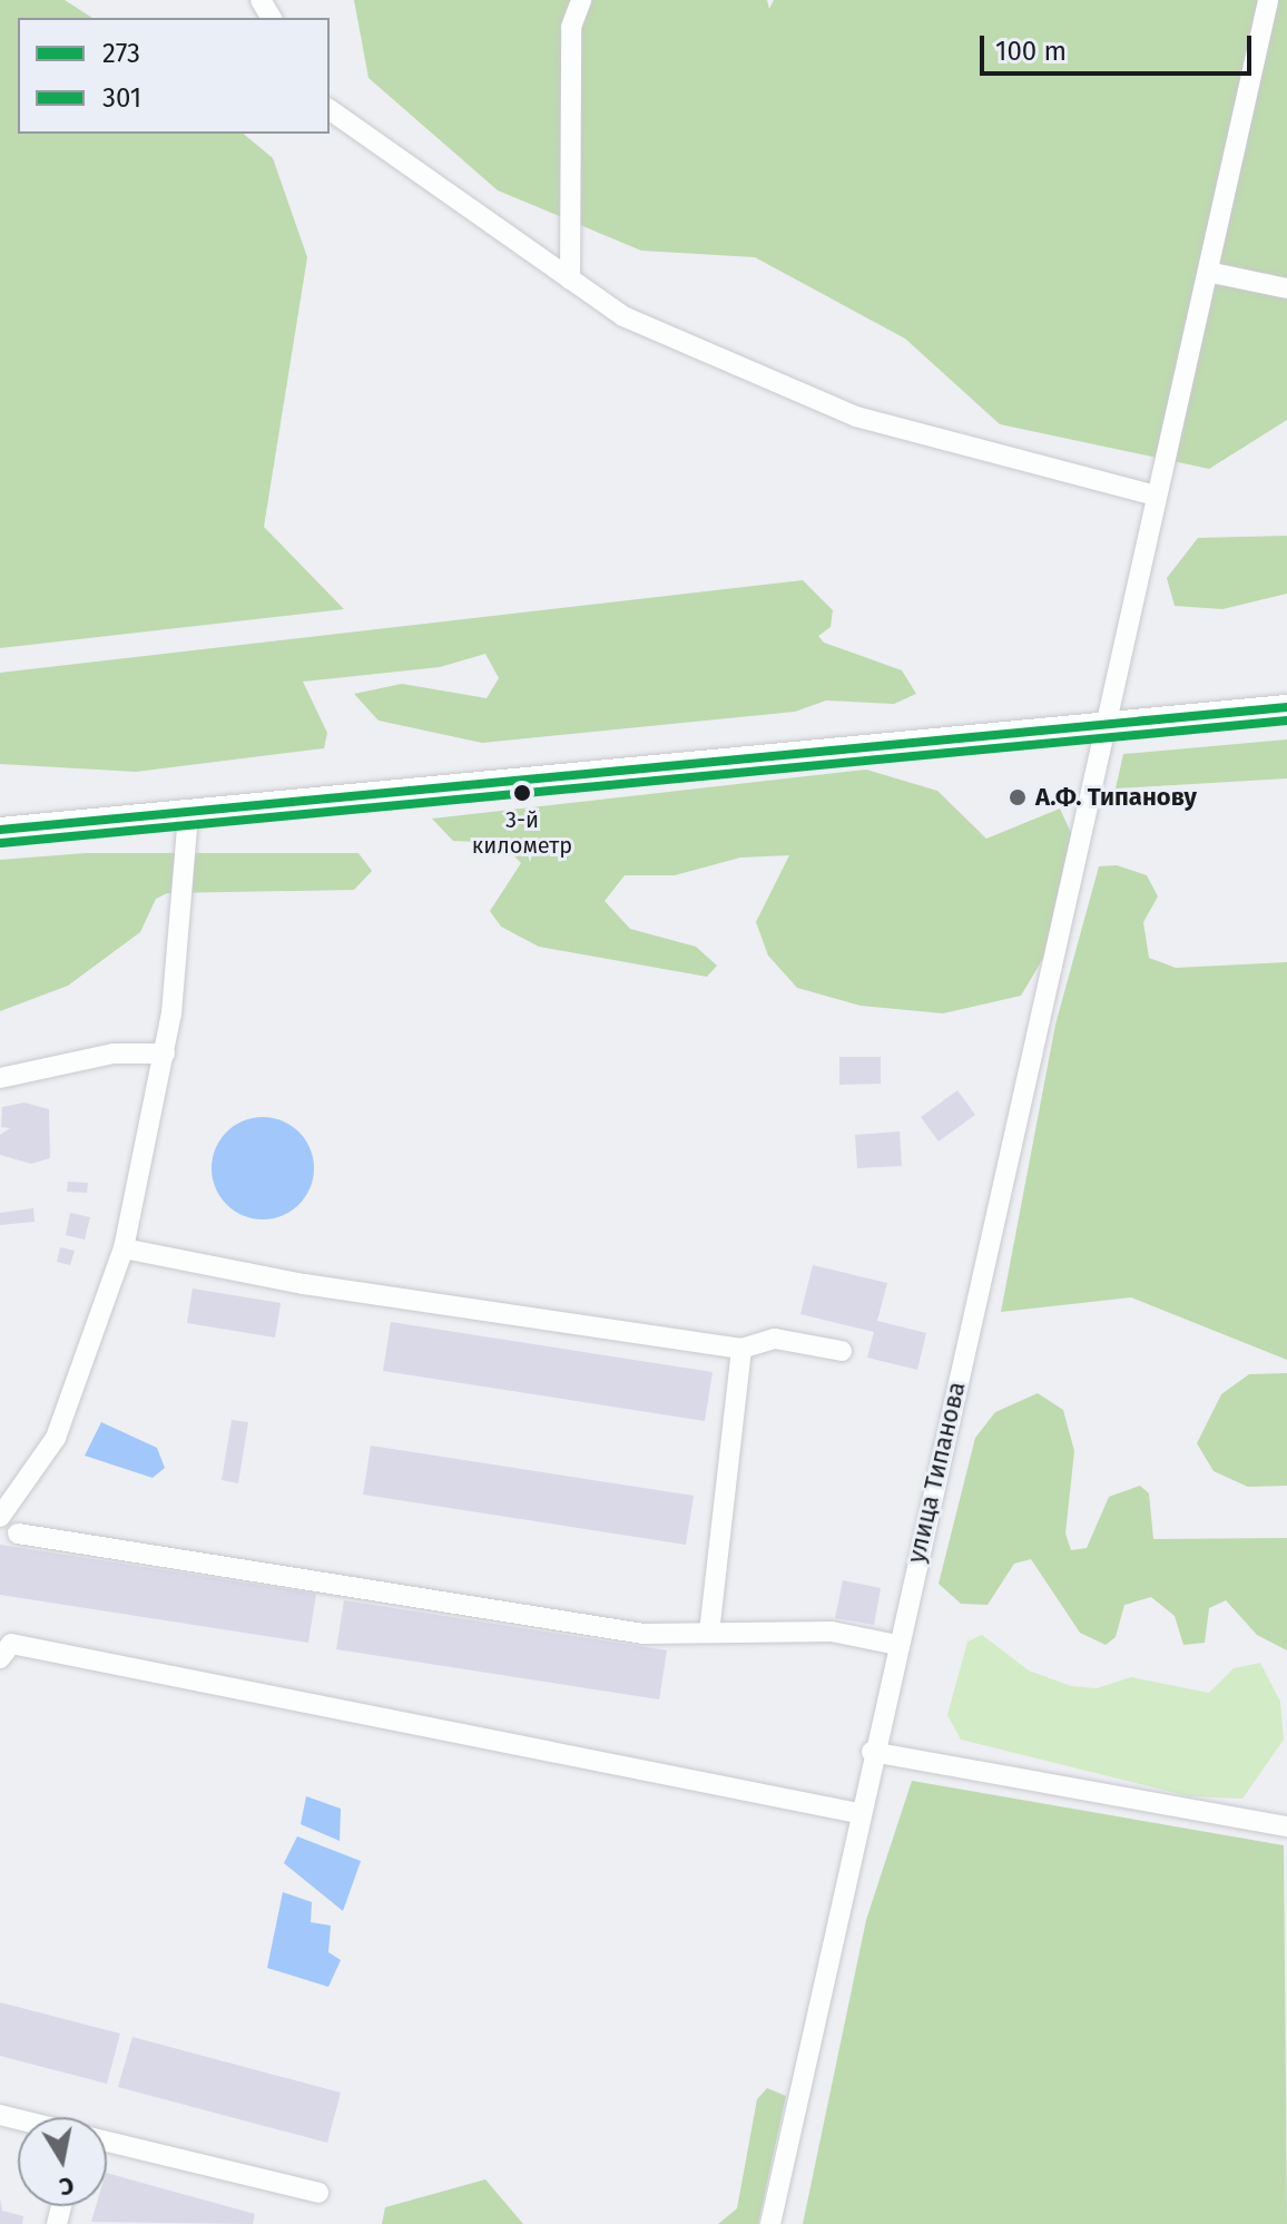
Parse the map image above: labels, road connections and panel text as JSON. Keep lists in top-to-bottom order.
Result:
{
  "streets": {
    "street": ["улица Типанова"]
  },
  "places": ["3-й километр", "А.Ф. Типанову"],
  "lines": ["transit line 273", "transit line 301"],
  "legend": ["273", "301"],
  "scale_bar": "100 m",
  "north": "bottom"
}
